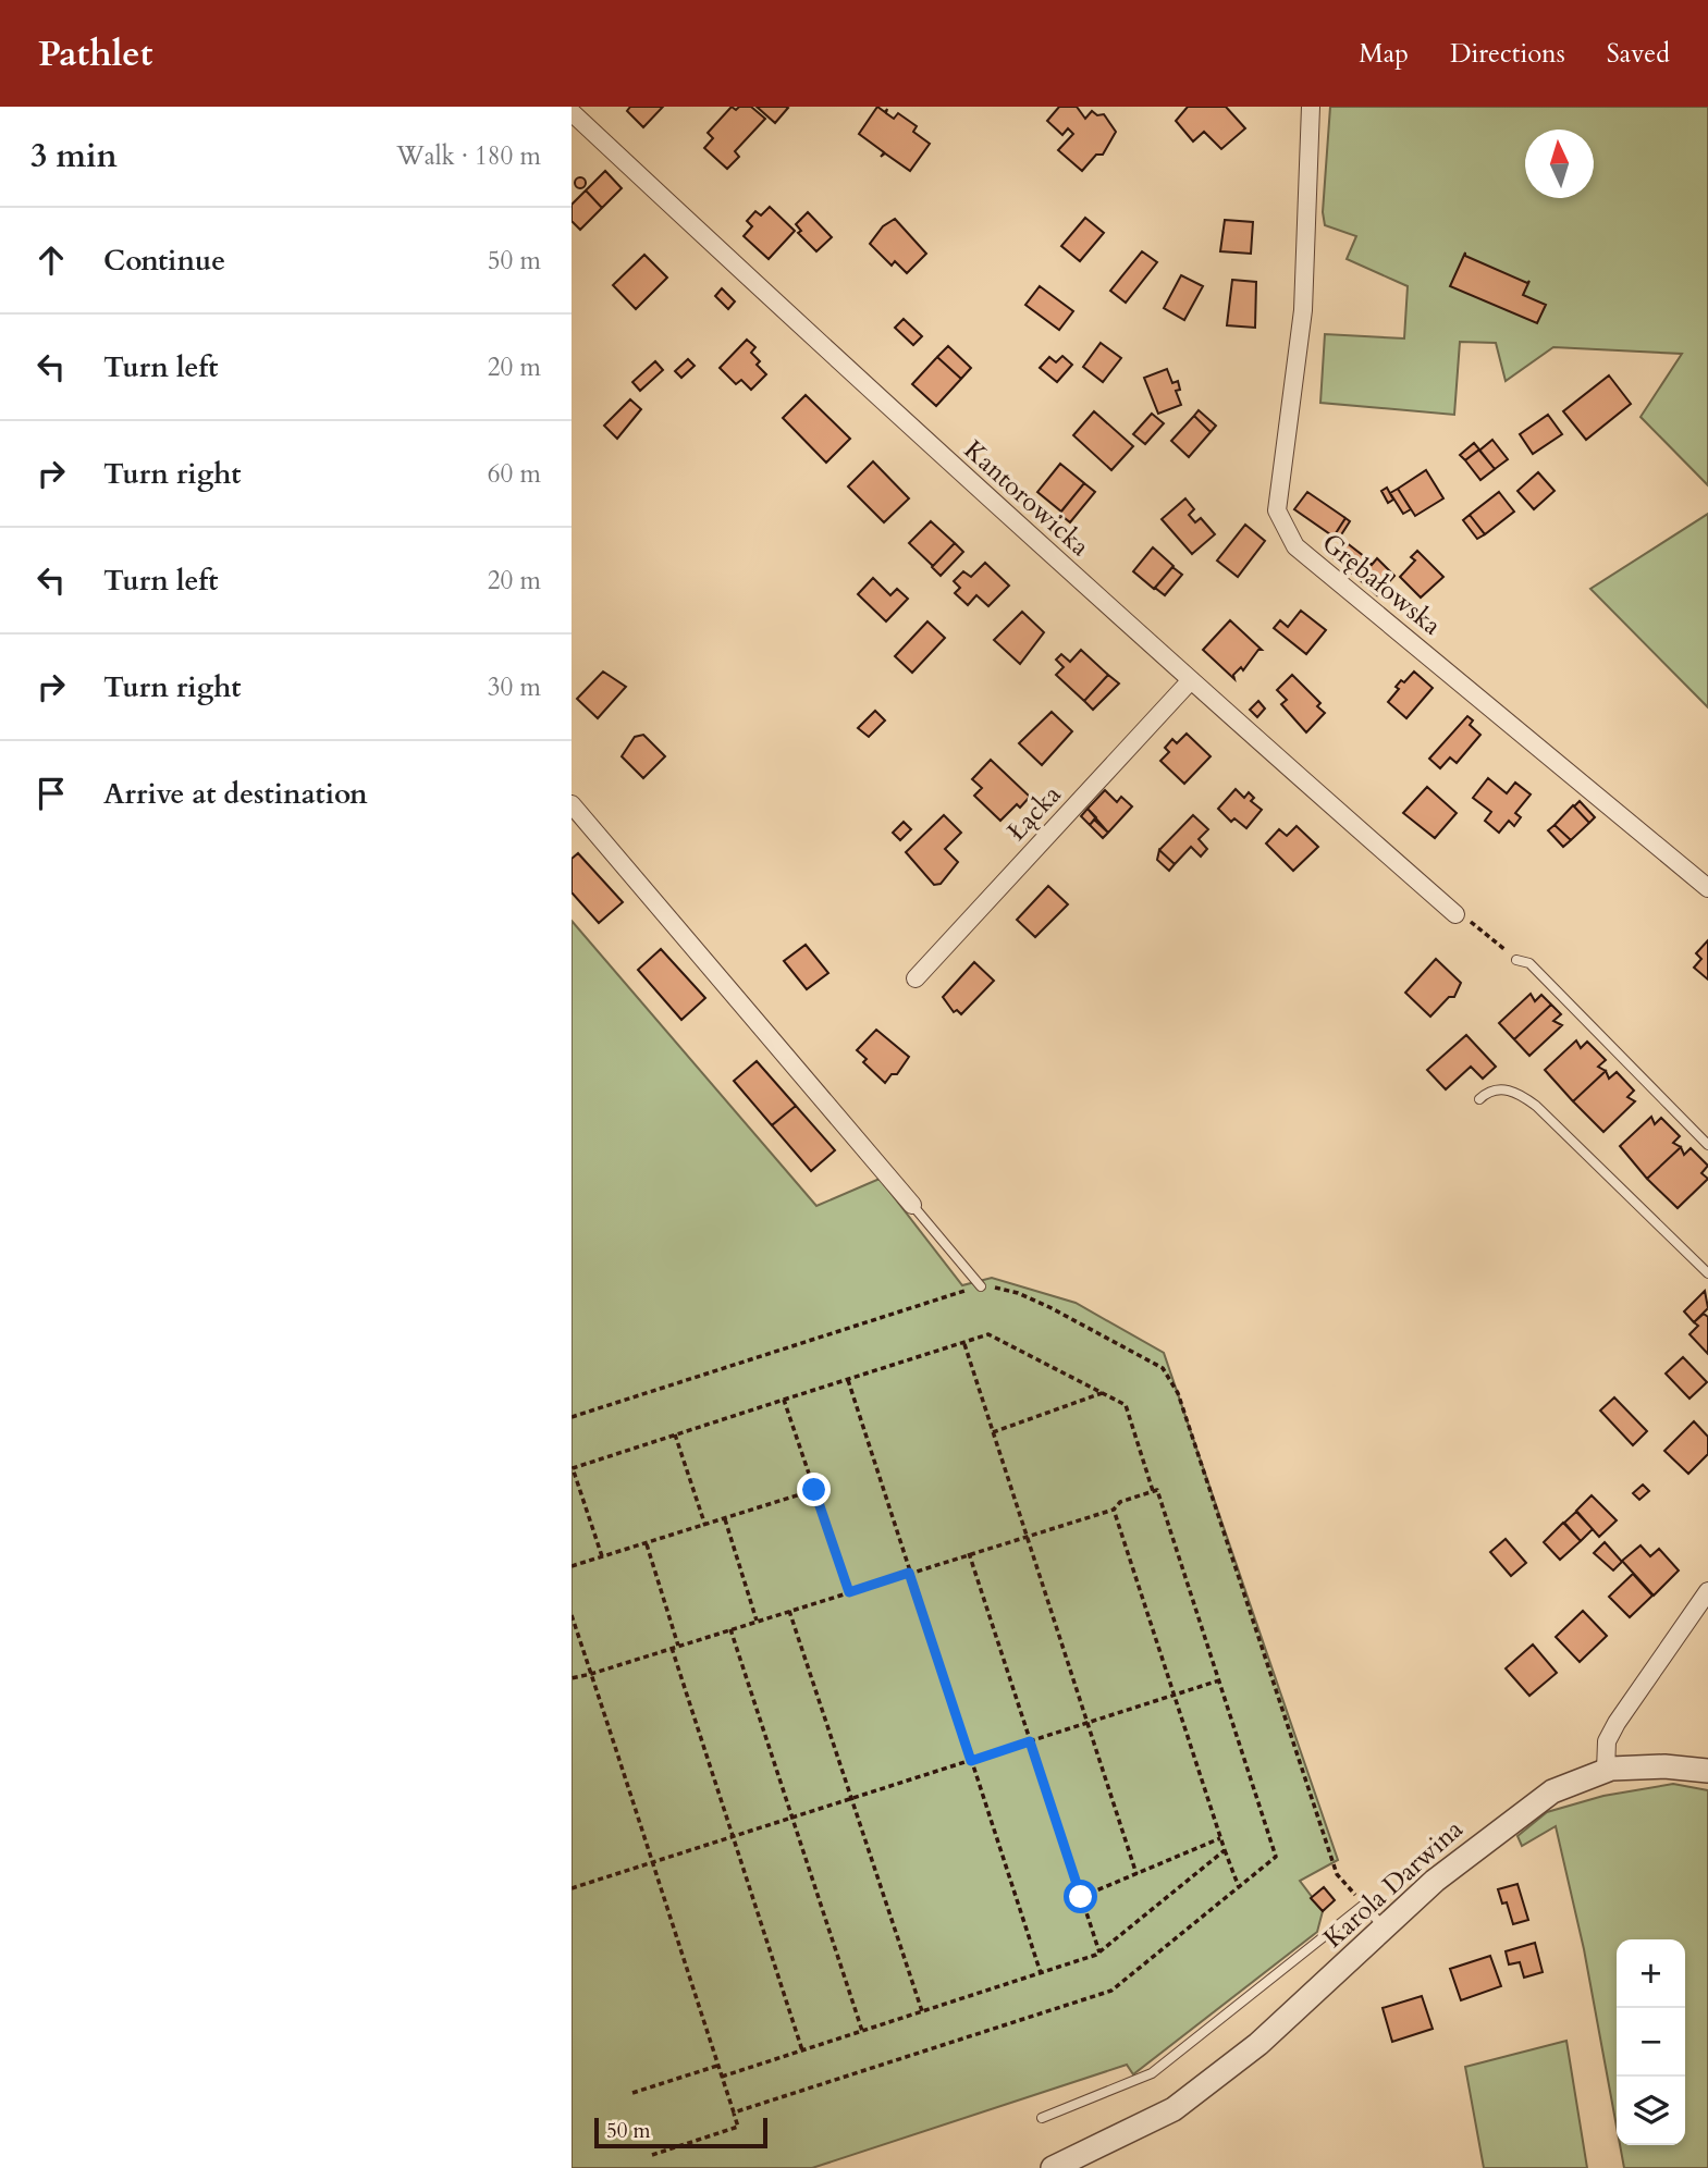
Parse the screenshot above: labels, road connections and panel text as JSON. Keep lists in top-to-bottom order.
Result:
{
  "streets": {
    "street": [
      "Kantorowicka",
      "Grębałowska",
      "Łącka",
      "Karola Darwina"
    ]
  },
  "crossings": [
    ["Kantorowicka", "Łącka"]
  ],
  "scale_bar": "50 m",
  "north": "top",
  "page": {
    "header": "Pathlet",
    "nav": ["Map", "Directions", "Saved"],
    "heading": ["3 min", "Walk · 180 m"],
    "list": [
      ["Continue", "50 m"],
      ["Turn left", "20 m"],
      ["Turn right", "60 m"],
      ["Turn left", "20 m"],
      ["Turn right", "30 m"],
      "Arrive at destination"
    ],
    "map_buttons": ["+", "−"],
    "scale": "50 m"
  }
}
